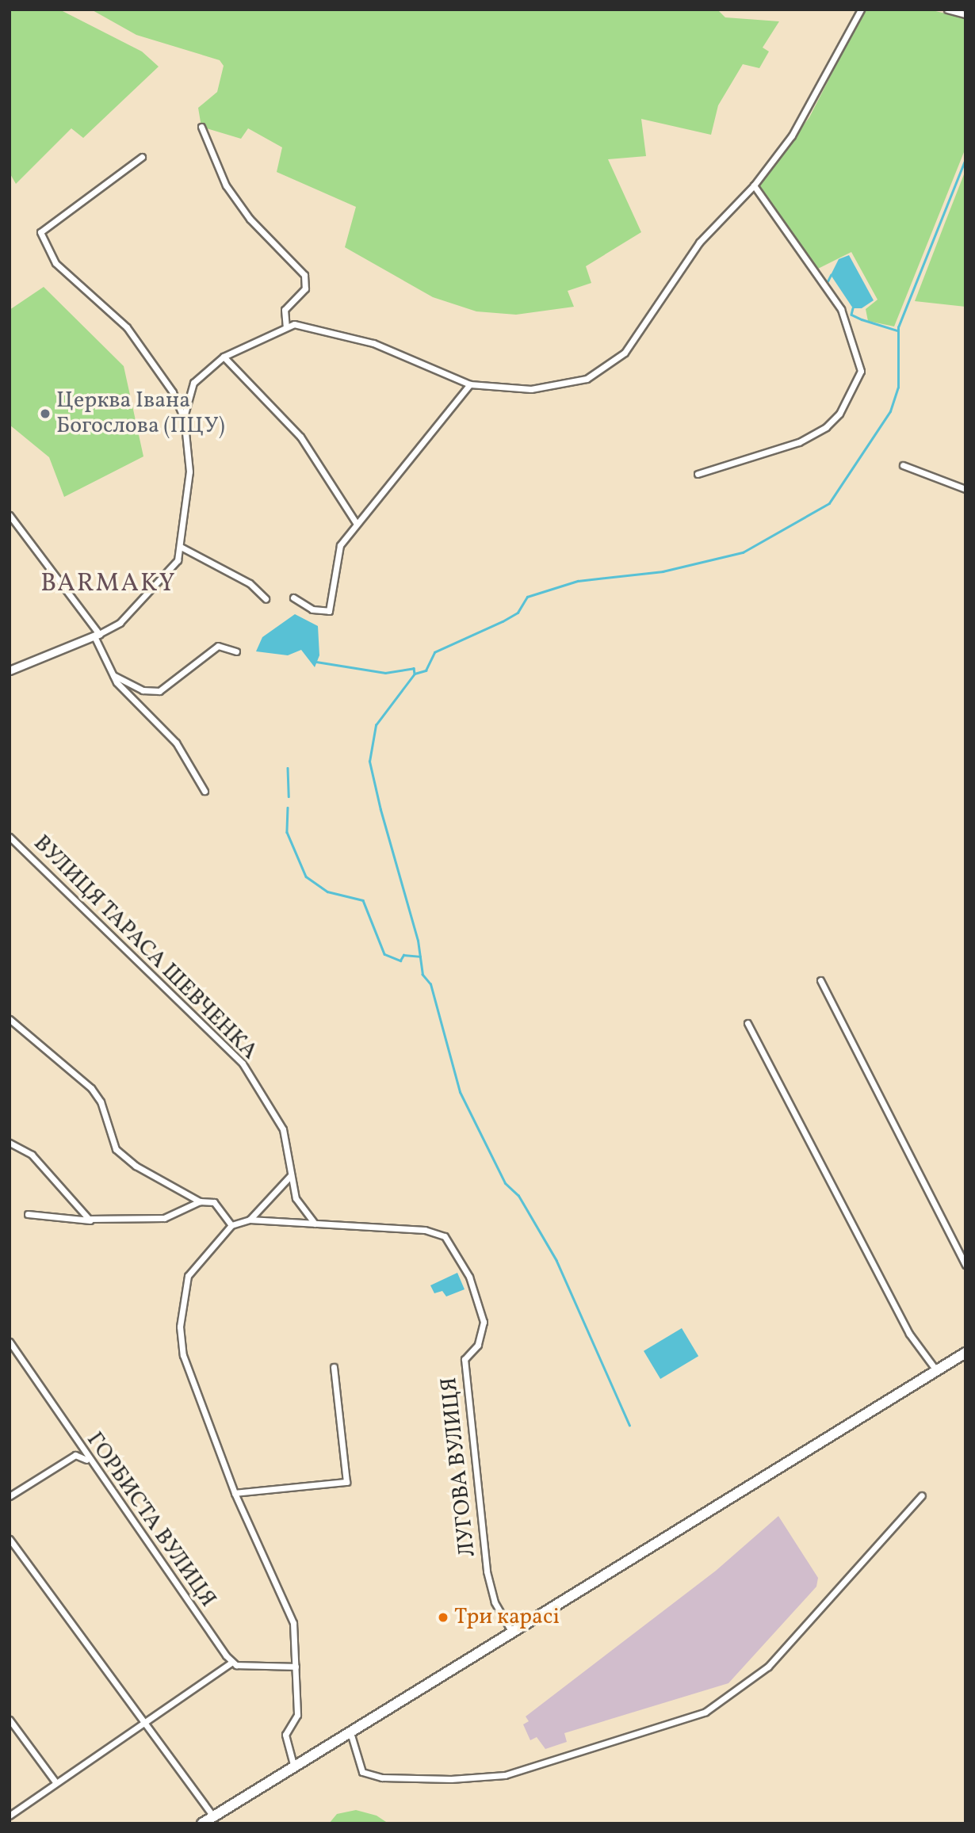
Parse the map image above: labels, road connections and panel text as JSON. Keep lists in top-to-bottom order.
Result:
{
  "streets": {
    "street": ["ВУЛИЦЯ ТАРАСА ШЕВЧЕНКА", "ЛУГОВА ВУЛИЦЯ", "ГОРБИСТА ВУЛИЦЯ"]
  },
  "crossings": [
    ["ВУЛИЦЯ ТАРАСА ШЕВЧЕНКА", "ЛУГОВА ВУЛИЦЯ"]
  ],
  "districts": ["BARMAKY"],
  "places": ["Церква Івана Богослова (ПЦУ)", "Три карасі"]
}
